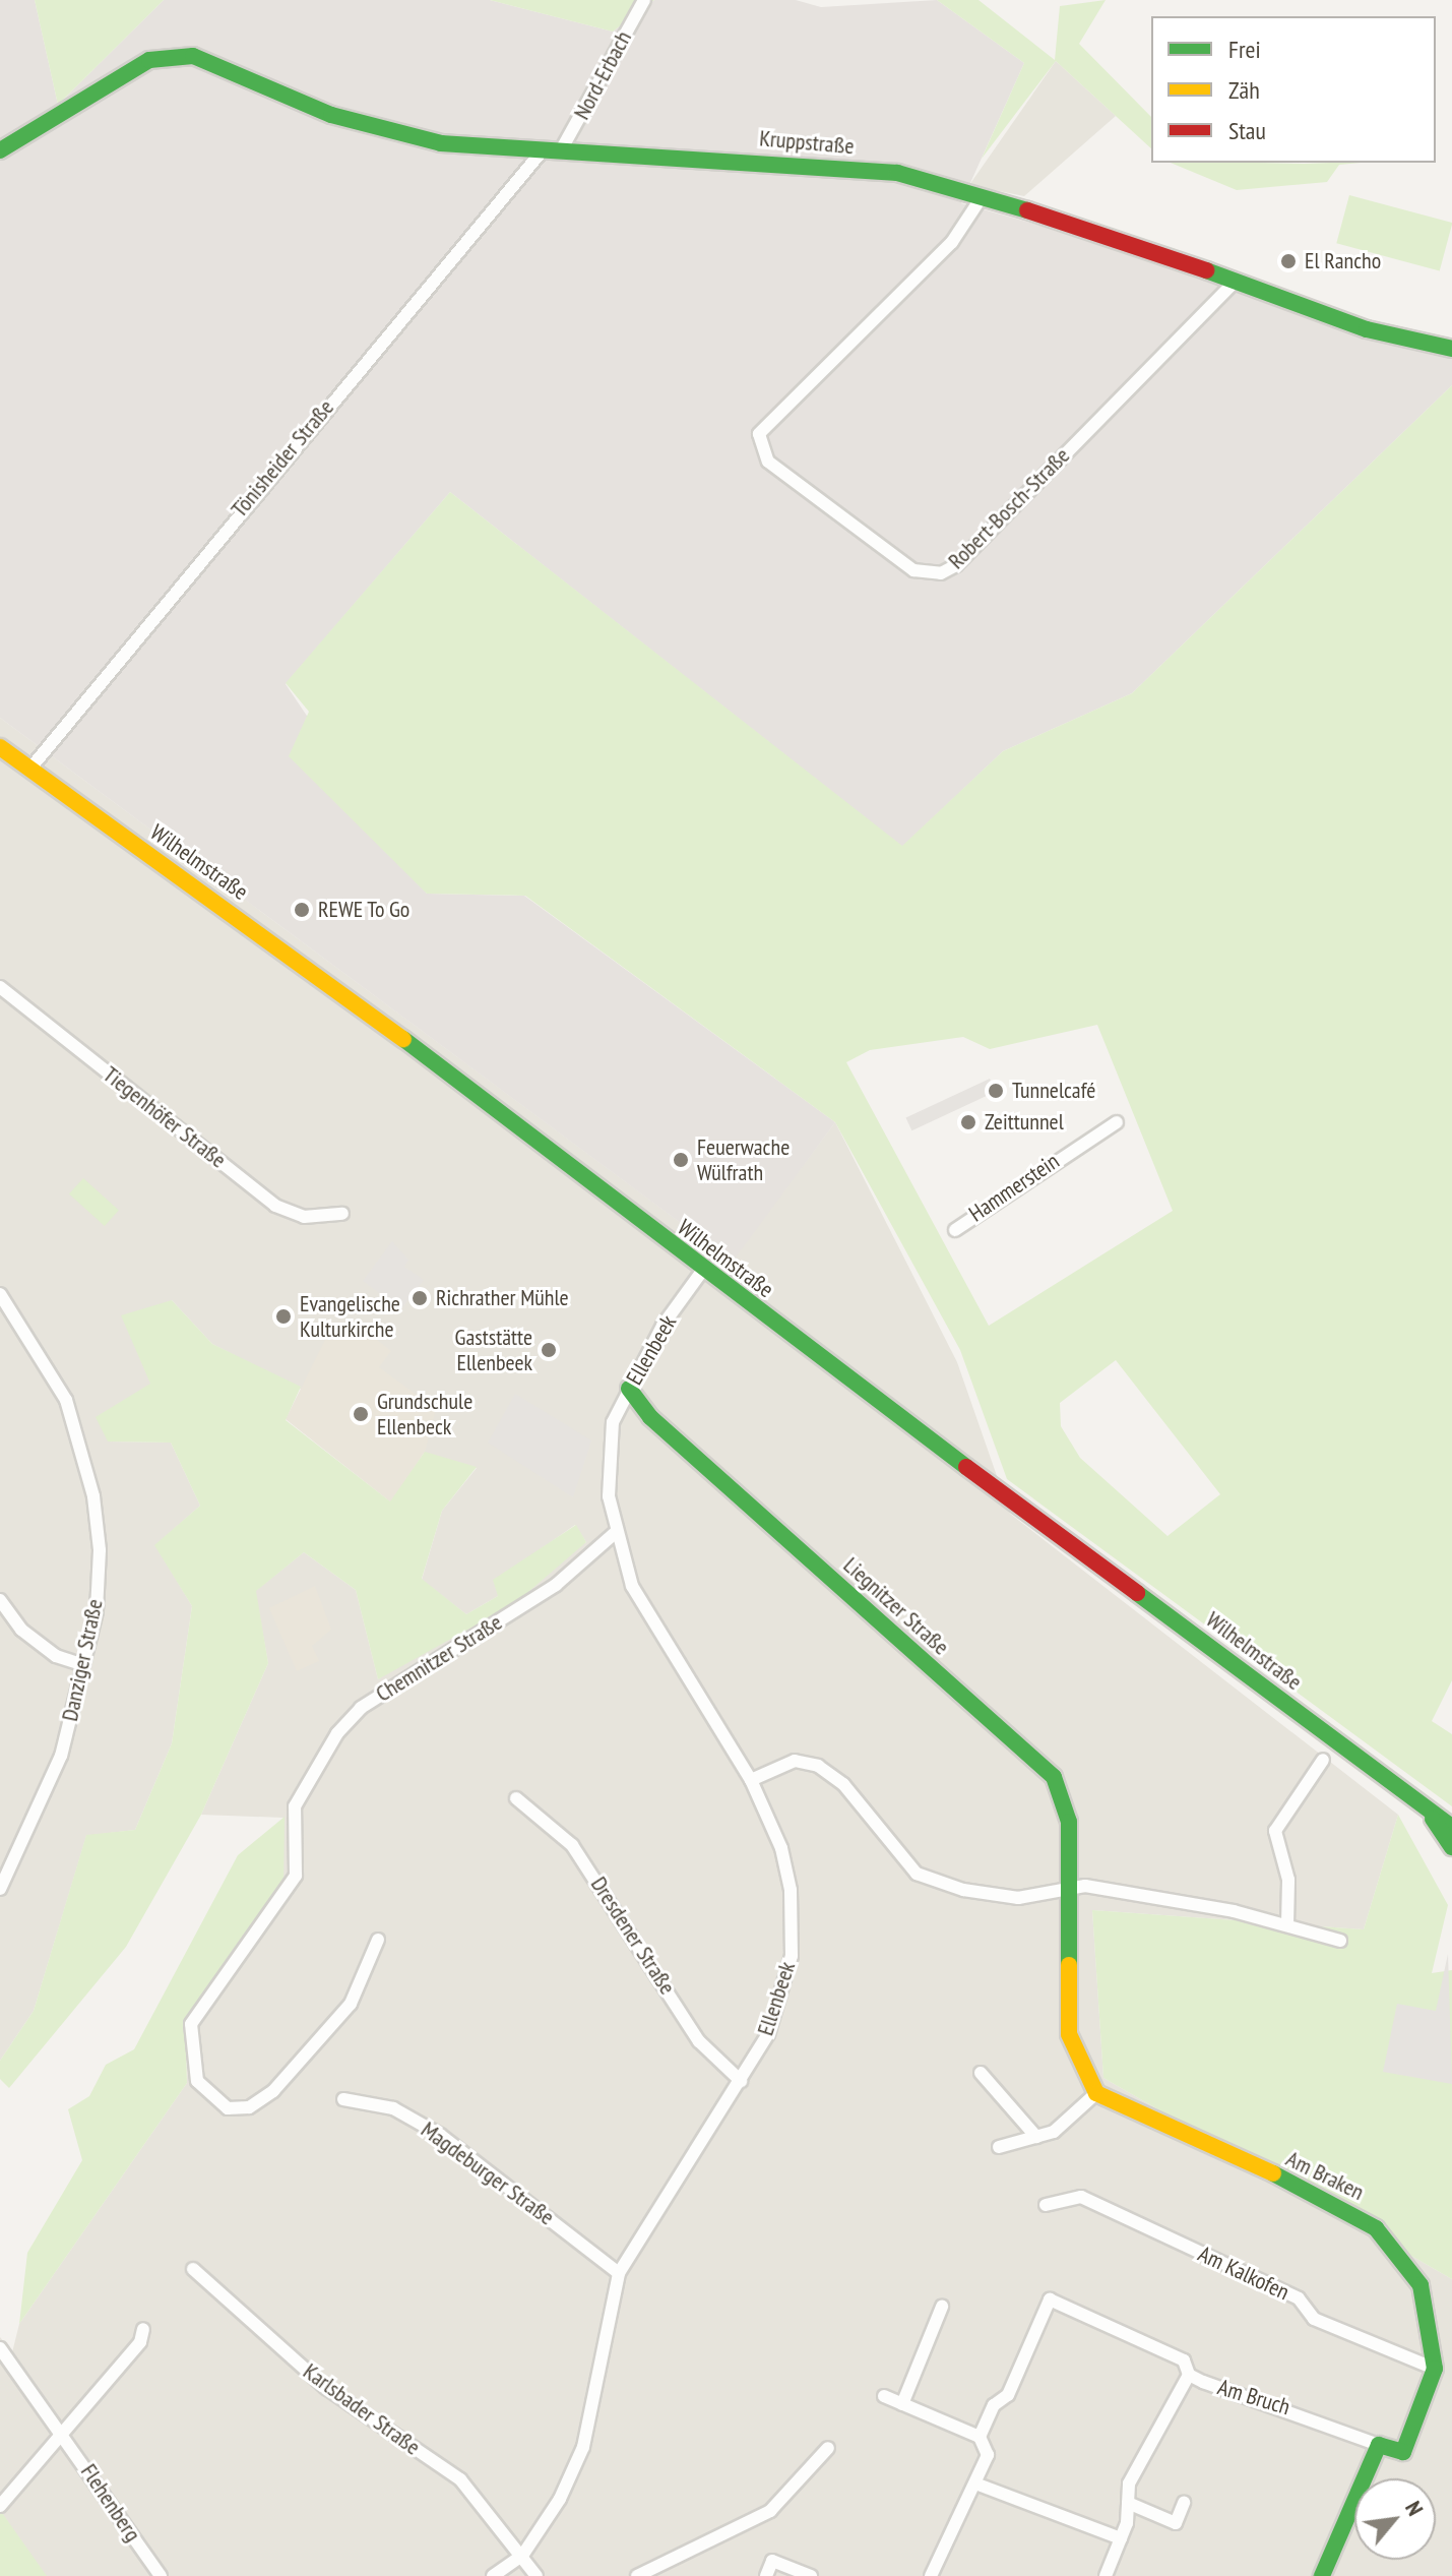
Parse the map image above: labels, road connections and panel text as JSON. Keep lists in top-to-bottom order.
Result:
{
  "streets": {
    "street": [
      "Nord-Erbach",
      "Kruppstraße",
      "Tönisheider Straße",
      "Robert-Bosch-Straße",
      "Wilhelmstraße",
      "Tiegenhöfer Straße",
      "Hammerstein",
      "Ellenbeek",
      "Liegnitzer Straße",
      "Chemnitzer Straße",
      "Danziger Straße",
      "Dresdener Straße",
      "Magdeburger Straße",
      "Am Braken",
      "Am Kalkofen",
      "Am Bruch",
      "Karlsbader Straße",
      "Flehenberg"
    ]
  },
  "crossings": [
    ["Nord-Erbach", "Kruppstraße"],
    ["Kruppstraße", "Tönisheider Straße"],
    ["Kruppstraße", "Robert-Bosch-Straße"],
    ["Tönisheider Straße", "Wilhelmstraße"],
    ["Wilhelmstraße", "Ellenbeek"],
    ["Ellenbeek", "Liegnitzer Straße"],
    ["Ellenbeek", "Chemnitzer Straße"],
    ["Ellenbeek", "Dresdener Straße"],
    ["Ellenbeek", "Magdeburger Straße"],
    ["Ellenbeek", "Karlsbader Straße"],
    ["Am Braken", "Am Kalkofen"]
  ],
  "places": [
    "El Rancho",
    "REWE To Go",
    "Tunnelcafé",
    "Zeittunnel",
    "Feuerwache Wülfrath",
    "Richrather Mühle",
    "Evangelische Kulturkirche",
    "Gaststätte Ellenbeek",
    "Grundschule Ellenbeck"
  ],
  "legend": ["Frei", "Zäh", "Stau"],
  "north": "top right"
}
